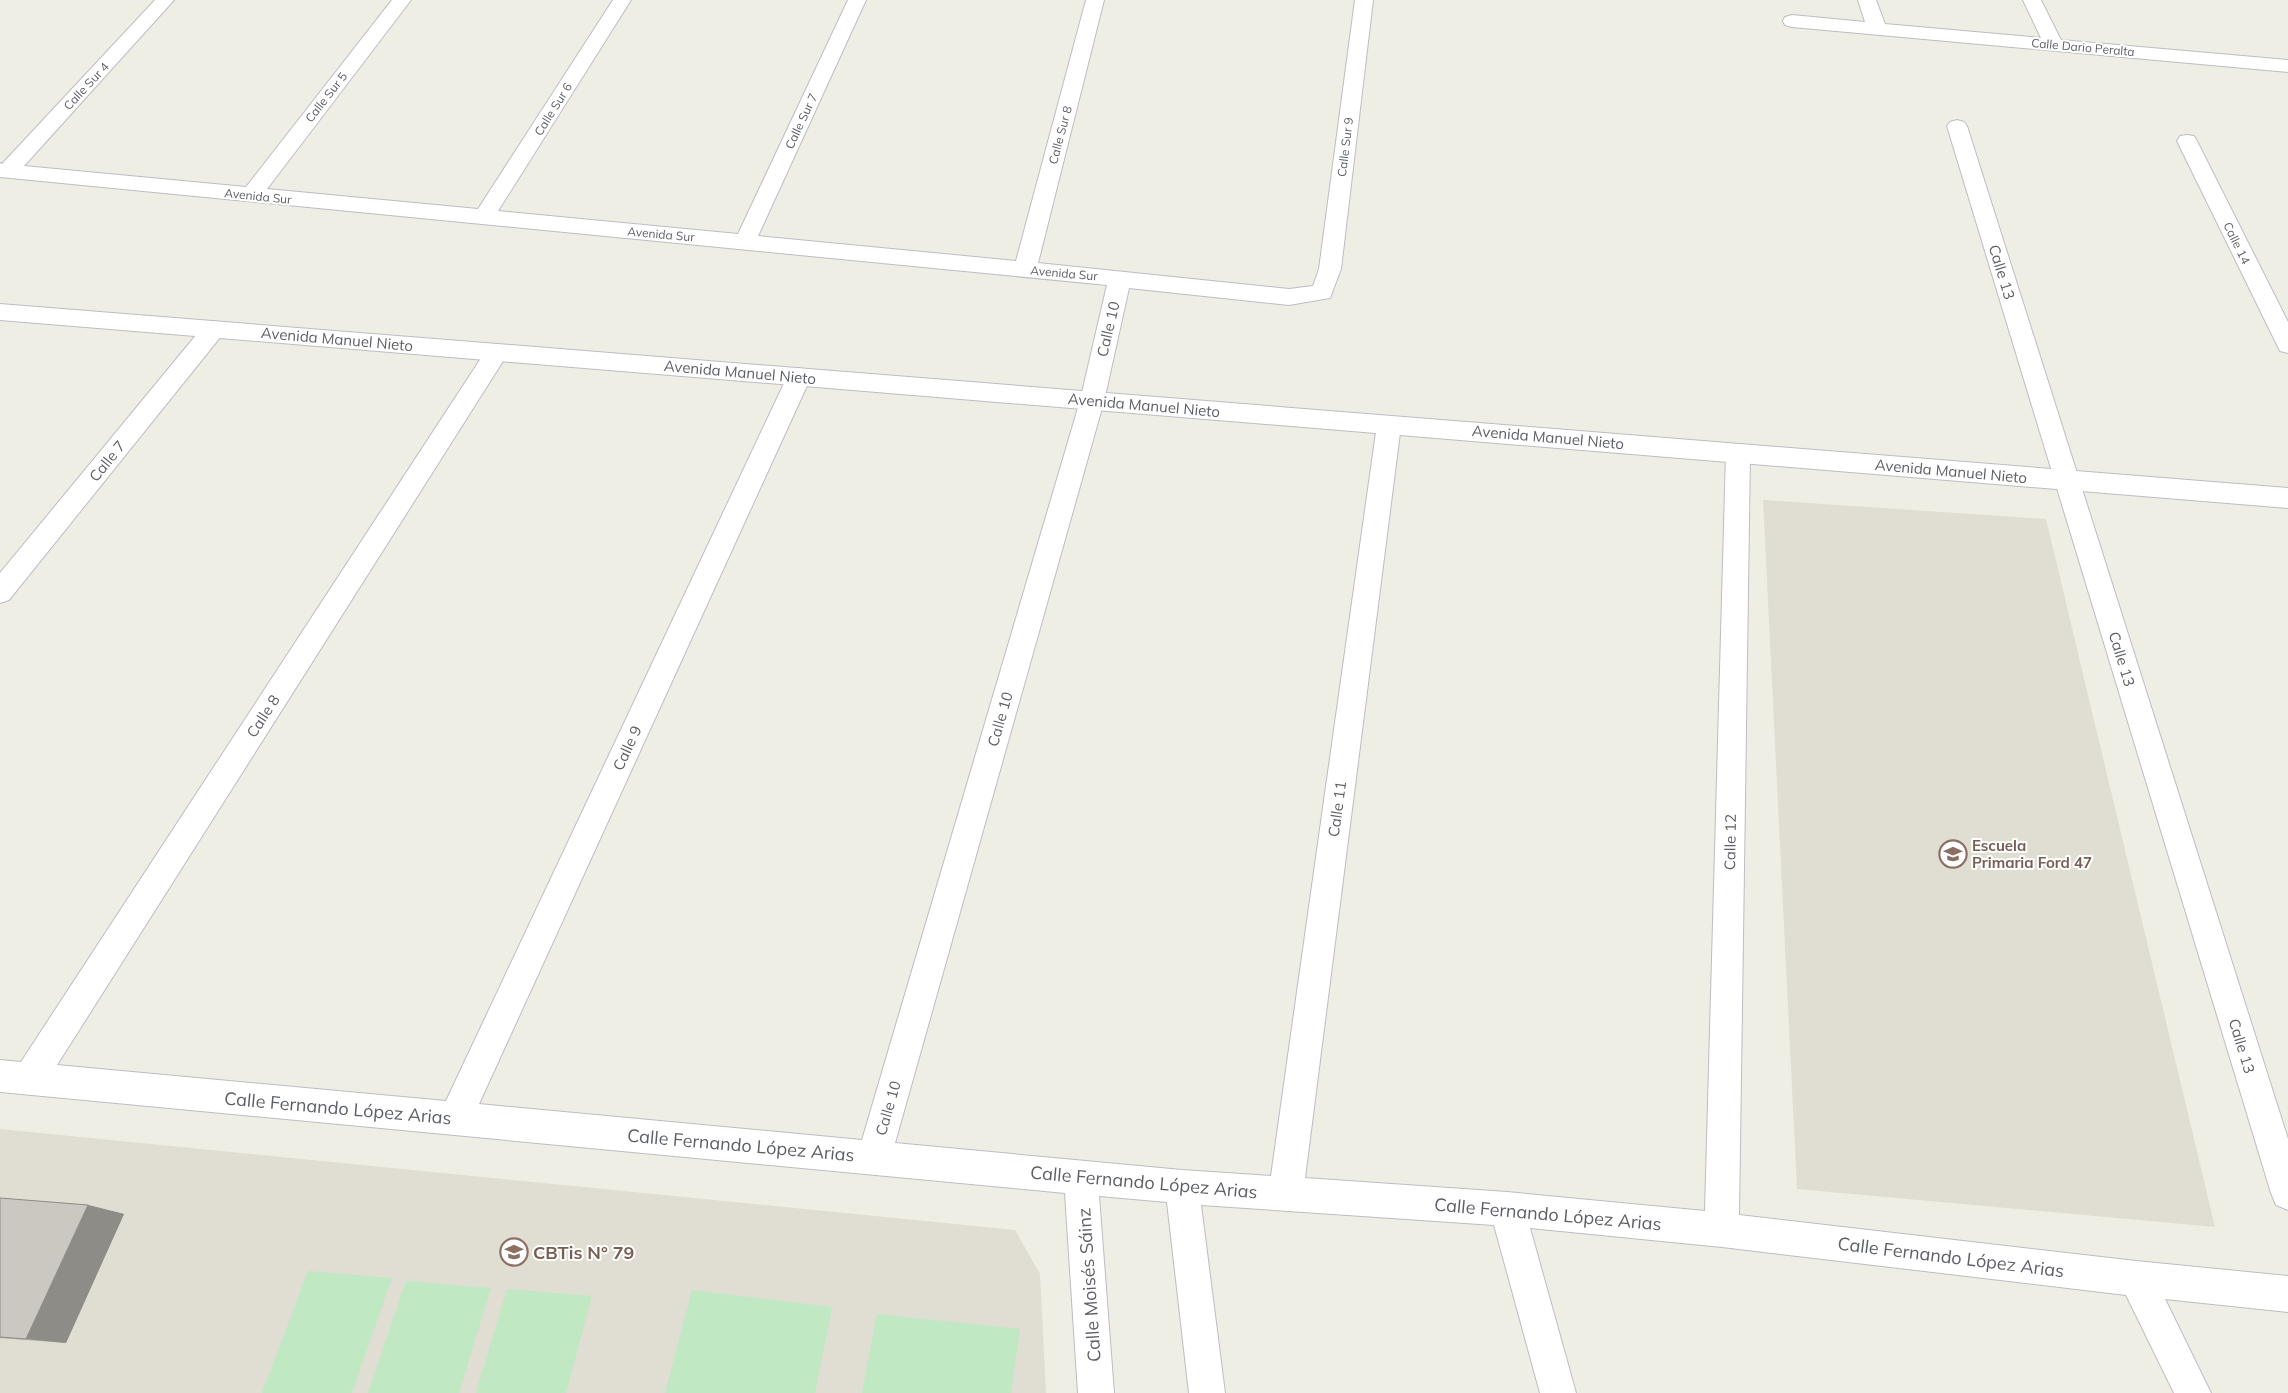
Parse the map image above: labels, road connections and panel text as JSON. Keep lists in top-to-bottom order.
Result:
{
  "streets": {
    "street": [
      "Calle Dario Peralta",
      "Calle Sur 4",
      "Calle Sur 5",
      "Calle Sur 6",
      "Calle Sur 7",
      "Calle Sur 8",
      "Calle Sur 9",
      "Avenida Sur",
      "Calle 14",
      "Calle 13",
      "Calle 10",
      "Avenida Manuel Nieto",
      "Calle 7",
      "Calle 8",
      "Calle 9",
      "Calle 11",
      "Calle 12",
      "Calle Fernando López Arias",
      "Calle Moisés Sáinz"
    ]
  },
  "crossings": [
    ["Calle Sur 4", "Avenida Sur"],
    ["Calle Sur 5", "Avenida Sur"],
    ["Calle Sur 6", "Avenida Sur"],
    ["Calle Sur 7", "Avenida Sur"],
    ["Calle Sur 8", "Avenida Sur"],
    ["Calle Sur 9", "Avenida Sur"],
    ["Avenida Sur", "Calle 10"],
    ["Calle 13", "Avenida Manuel Nieto"],
    ["Calle 10", "Avenida Manuel Nieto"],
    ["Calle 10", "Calle Fernando López Arias"],
    ["Avenida Manuel Nieto", "Calle 7"],
    ["Avenida Manuel Nieto", "Calle 8"],
    ["Avenida Manuel Nieto", "Calle 9"],
    ["Avenida Manuel Nieto", "Calle 11"],
    ["Avenida Manuel Nieto", "Calle 12"],
    ["Calle 8", "Calle Fernando López Arias"],
    ["Calle 9", "Calle Fernando López Arias"],
    ["Calle 11", "Calle Fernando López Arias"],
    ["Calle 12", "Calle Fernando López Arias"],
    ["Calle Fernando López Arias", "Calle Moisés Sáinz"]
  ],
  "places": {
    "school or university": ["Escuela Primaria Ford 47", "CBTis N° 79"]
  }
}
